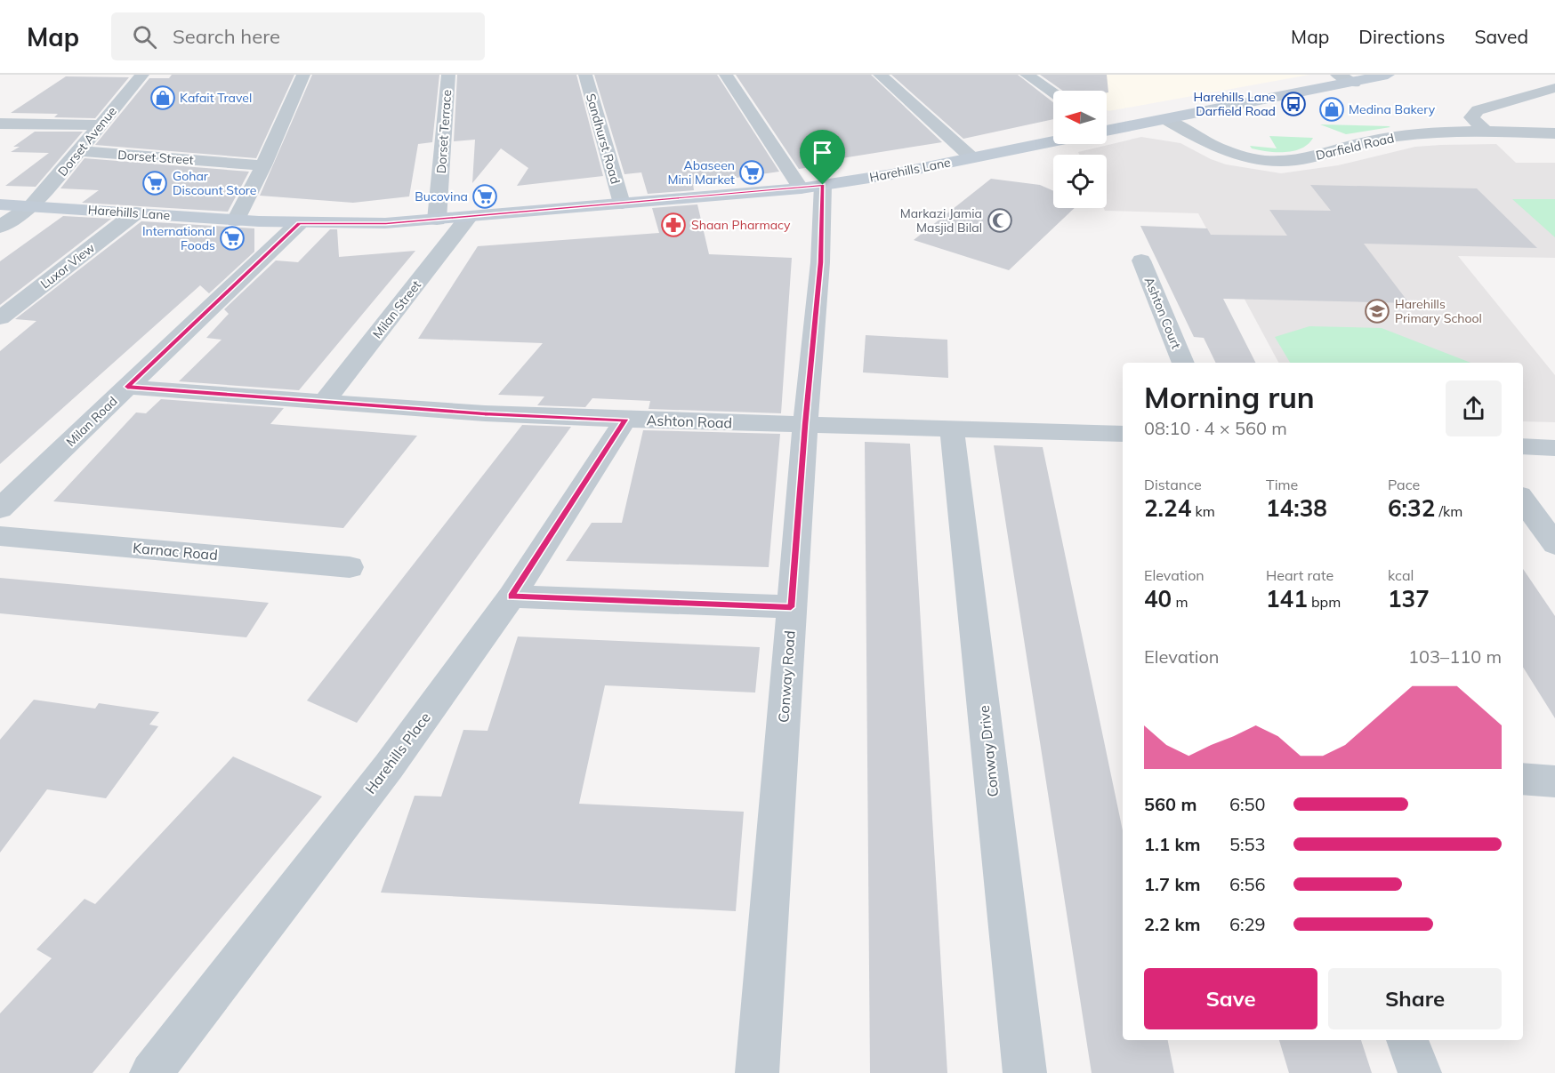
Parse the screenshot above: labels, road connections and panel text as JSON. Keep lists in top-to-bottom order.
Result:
{
  "streets": {
    "main road": ["Harehills Lane"],
    "street": [
      "Dorset Terrace",
      "Sandhurst Road",
      "Dorset Avenue",
      "Darfield Road",
      "Dorset Street",
      "Luxor View",
      "Milan Street",
      "Ashton Court",
      "Milan Road",
      "Ashton Road",
      "Karnac Road",
      "Conway Road",
      "Conway Drive",
      "Harehills Place"
    ]
  },
  "crossings": [
    ["Dorset Terrace", "Harehills Lane"],
    ["Sandhurst Road", "Harehills Lane"],
    ["Dorset Avenue", "Dorset Street"],
    ["Dorset Avenue", "Harehills Lane"],
    ["Harehills Lane", "Luxor View"],
    ["Harehills Lane", "Milan Street"],
    ["Harehills Lane", "Milan Road"],
    ["Harehills Lane", "Conway Road"],
    ["Milan Street", "Ashton Road"],
    ["Milan Road", "Ashton Road"],
    ["Ashton Road", "Conway Road"],
    ["Ashton Road", "Conway Drive"],
    ["Ashton Road", "Harehills Place"]
  ],
  "places": {
    "shop": ["Kafait Travel", "Medina Bakery"],
    "bus stop": ["Harehills Lane Darfield Road"],
    "supermarket": [
      "Abaseen Mini Market",
      "Gohar Discount Store",
      "Bucovina",
      "International Foods"
    ],
    "mosque": ["Markazi Jamia Masjid Bilal"],
    "pharmacy": ["Shaan Pharmacy"],
    "school or university": ["Harehills Primary School"]
  },
  "north": "left",
  "page": {
    "header": "Map",
    "search": "Search here",
    "nav": ["Map", "Directions", "Saved"],
    "heading": ["Morning run", "08:10 · 4 × 560 m"],
    "stats": [
      ["Distance", "2.24 km"],
      ["Time", "14:38"],
      ["Pace", "6:32 /km"],
      ["Elevation", "40 m"],
      ["Heart rate", "141 bpm"],
      ["kcal", "137"]
    ],
    "chart": ["Elevation", "103–110 m"],
    "list": [
      {
        "name": "560 m",
        "note": "6:50"
      },
      {
        "name": "1.1 km",
        "note": "5:53"
      },
      {
        "name": "1.7 km",
        "note": "6:56"
      },
      {
        "name": "2.2 km",
        "note": "6:29"
      }
    ],
    "buttons": ["Save", "Share"]
  }
}
